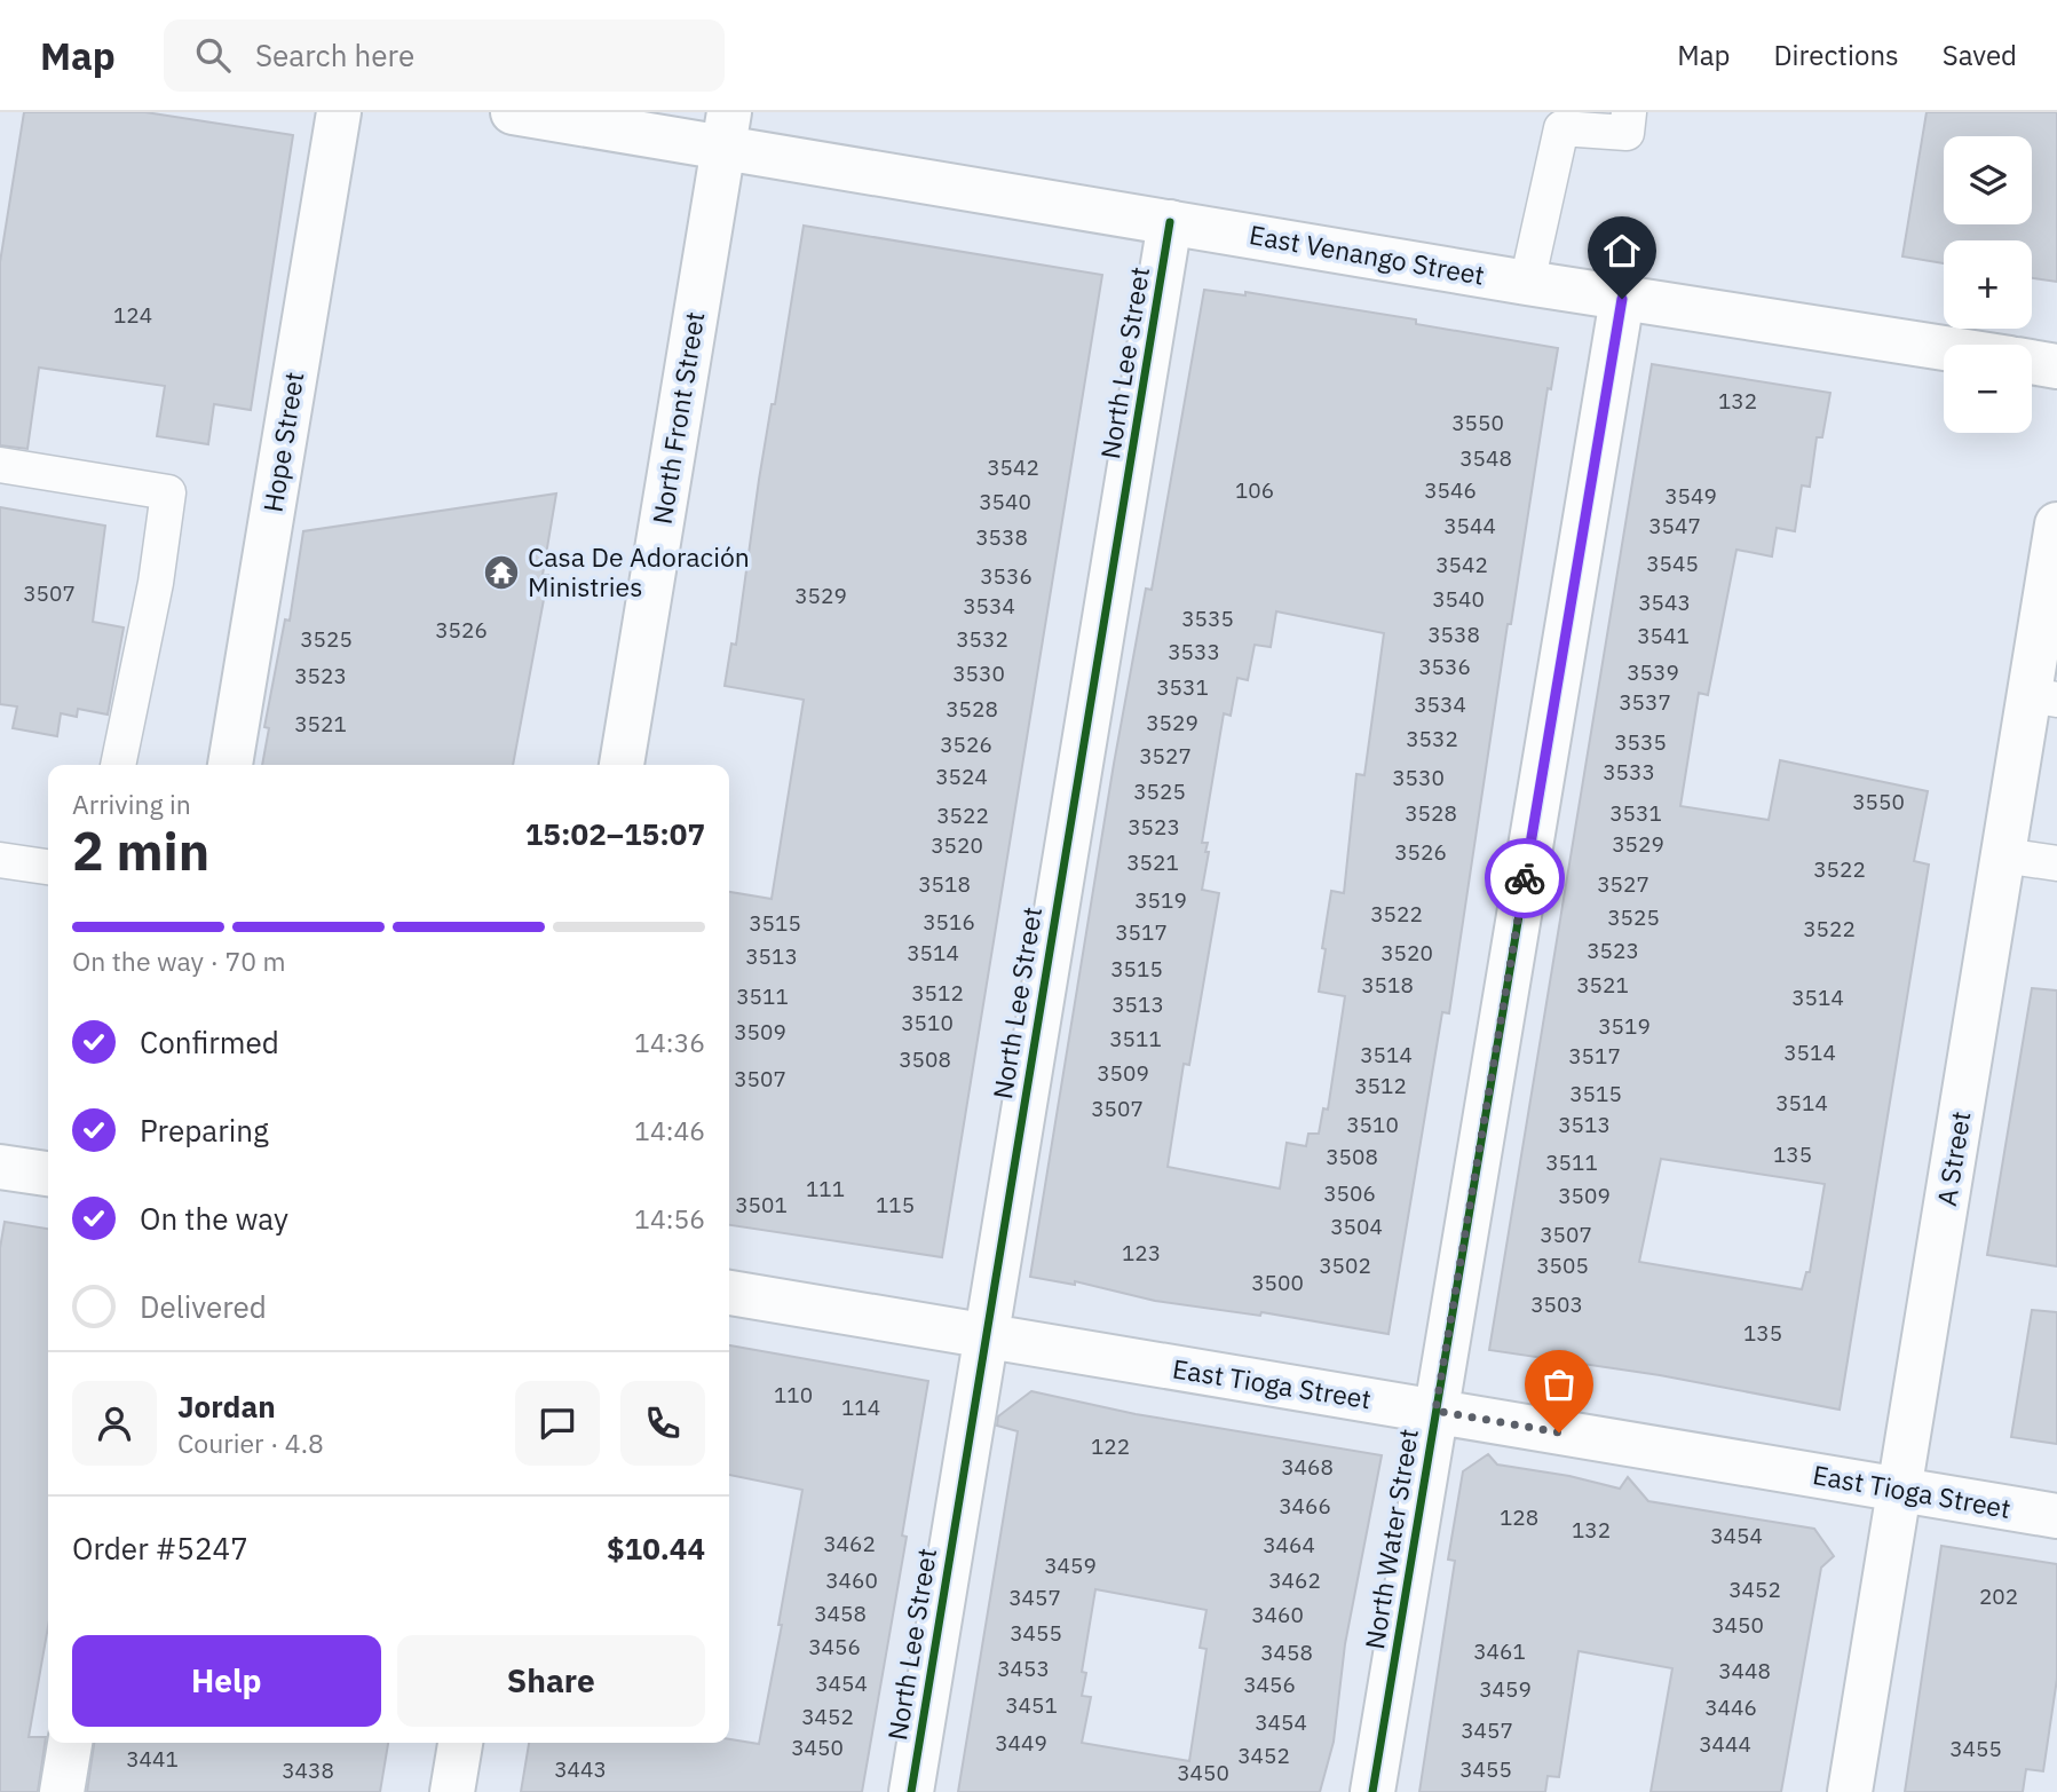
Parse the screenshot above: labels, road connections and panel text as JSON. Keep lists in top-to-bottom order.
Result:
{
  "streets": {
    "street": [
      "East Venango Street",
      "North Lee Street",
      "North Front Street",
      "Hope Street",
      "A Street",
      "East Tioga Street",
      "North Water Street"
    ]
  },
  "crossings": [
    ["East Venango Street", "North Lee Street"],
    ["East Venango Street", "North Front Street"],
    ["East Venango Street", "North Water Street"],
    ["North Lee Street", "East Tioga Street"],
    ["A Street", "East Tioga Street"],
    ["East Tioga Street", "North Water Street"]
  ],
  "places": {
    "temple": ["Casa De Adoración Ministries"]
  },
  "house_numbers": [
    "124",
    "132",
    "3550",
    "3548",
    "3542",
    "106",
    "3546",
    "3549",
    "3540",
    "3544",
    "3547",
    "3538",
    "3545",
    "3542",
    "3536",
    "3507",
    "3529",
    "3540",
    "3543",
    "3534",
    "3535",
    "3526",
    "3538",
    "3541",
    "3525",
    "3532",
    "3533",
    "3536",
    "3539",
    "3530",
    "3523",
    "3531",
    "3537",
    "3534",
    "3528",
    "3529",
    "3521",
    "3532",
    "3535",
    "3526",
    "3527",
    "3533",
    "3524",
    "3530",
    "3525",
    "3550",
    "3528",
    "3531",
    "3522",
    "3523",
    "3529",
    "3520",
    "3526",
    "3521",
    "3522",
    "3518",
    "3527",
    "3519",
    "3522",
    "3525",
    "3516",
    "3515",
    "3522",
    "3517",
    "3523",
    "3514",
    "3520",
    "3513",
    "3515",
    "3518",
    "3521",
    "3512",
    "3511",
    "3514",
    "3513",
    "3510",
    "3519",
    "3509",
    "3511",
    "3514",
    "3514",
    "3517",
    "3508",
    "3509",
    "3507",
    "3512",
    "3515",
    "3514",
    "3507",
    "3510",
    "3513",
    "135",
    "3508",
    "3511",
    "111",
    "3506",
    "3509",
    "3501",
    "115",
    "3504",
    "3507",
    "123",
    "3502",
    "3505",
    "3500",
    "3503",
    "135",
    "110",
    "114",
    "122",
    "3468",
    "3466",
    "128",
    "132",
    "3454",
    "3462",
    "3464",
    "3459",
    "3460",
    "3462",
    "3452",
    "202",
    "3457",
    "3458",
    "3460",
    "3450",
    "3455",
    "3456",
    "3461",
    "3458",
    "3453",
    "3448",
    "3454",
    "3456",
    "3459",
    "3451",
    "3446",
    "3452",
    "3454",
    "3457",
    "3449",
    "3444",
    "3450",
    "3455",
    "3452",
    "3441",
    "3443",
    "3455",
    "3438",
    "3450"
  ],
  "page": {
    "header": "Map",
    "search": "Search here",
    "nav": ["Map", "Directions", "Saved"],
    "map_buttons": ["+", "−"],
    "heading": ["2 min", "Arriving in", "15:02–15:07"],
    "panel": [
      "Jordan",
      "Courier · 4.8",
      "Order #5247",
      "$10.44"
    ],
    "bar": "On the way · 70 m",
    "list": [
      ["Confirmed", "14:36"],
      ["Preparing", "14:46"],
      ["On the way", "14:56"],
      "Delivered"
    ],
    "buttons": ["Help", "Share"]
  }
}
